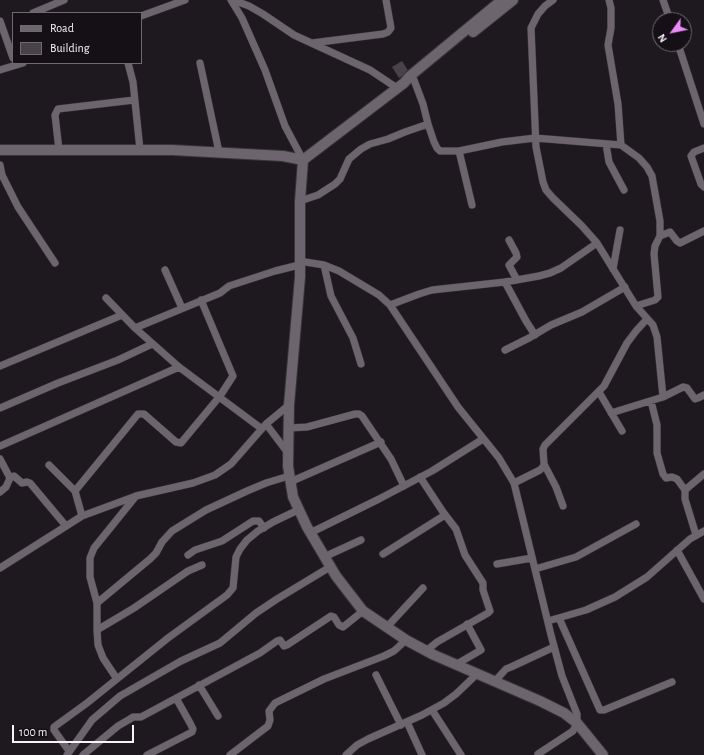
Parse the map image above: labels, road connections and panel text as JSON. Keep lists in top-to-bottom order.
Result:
{
  "legend": ["Road", "Building"],
  "scale_bar": "100 m",
  "north": "bottom left"
}
